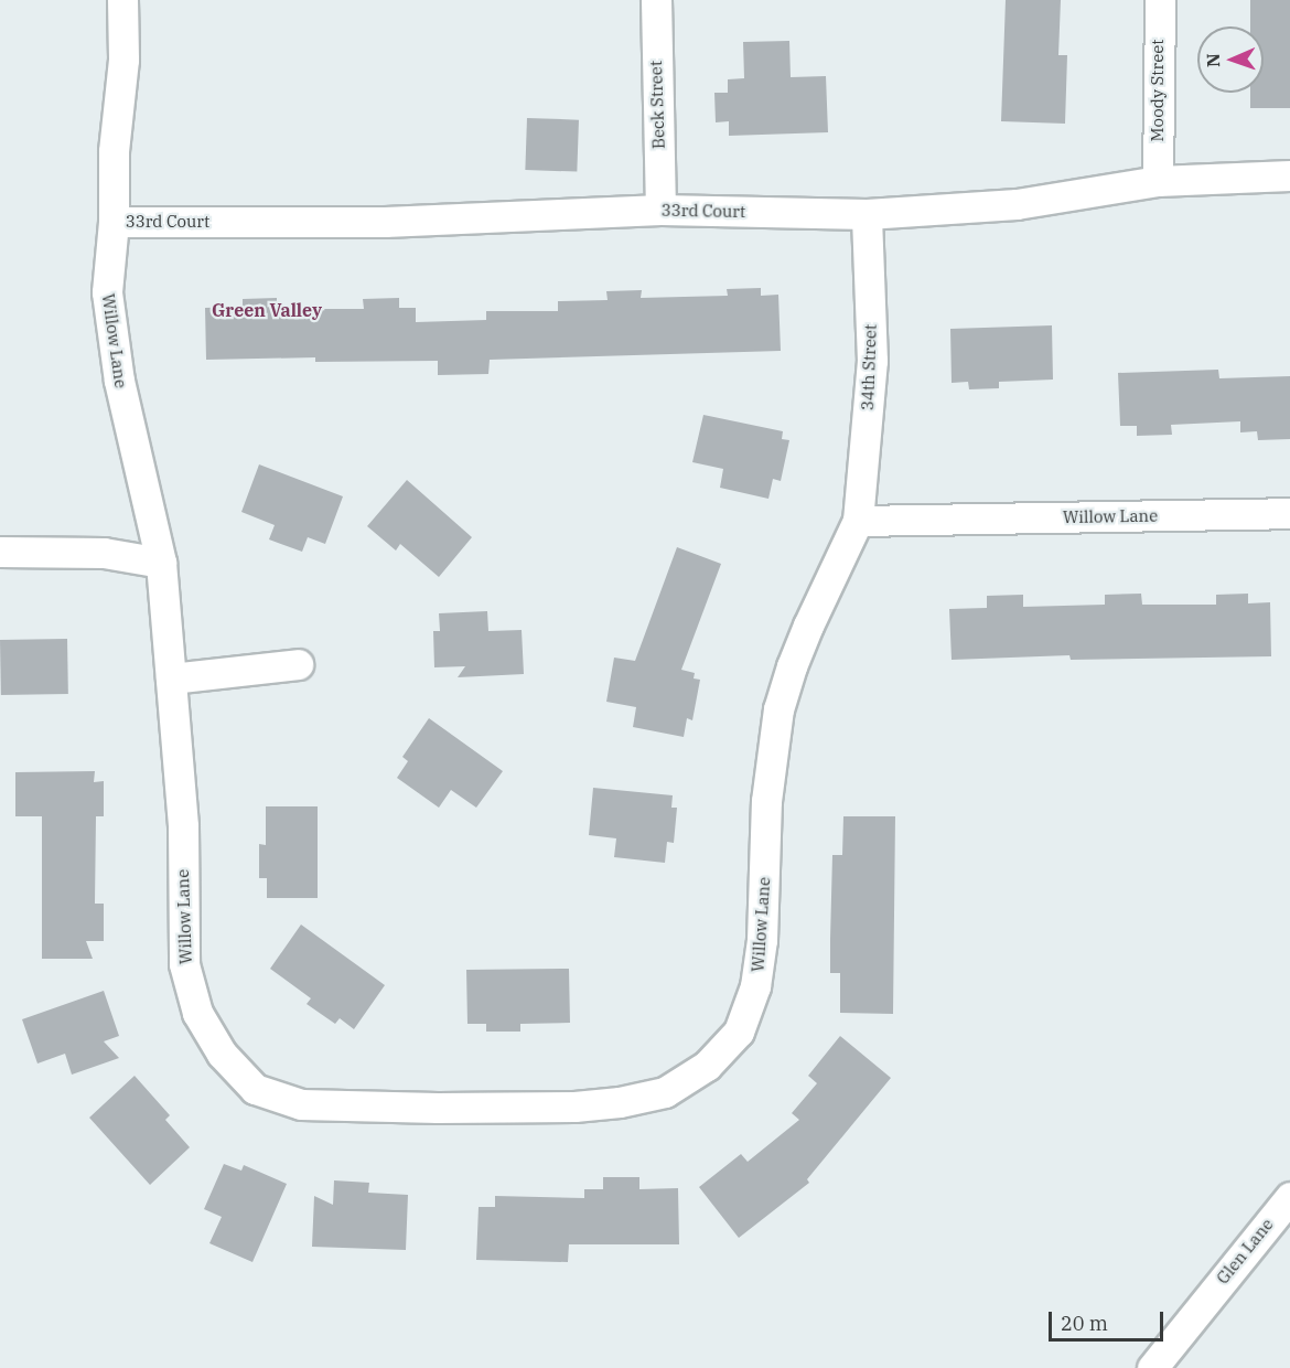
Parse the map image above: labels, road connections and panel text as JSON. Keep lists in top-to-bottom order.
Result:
{
  "streets": {
    "street": [
      "Moody Street",
      "Beck Street",
      "33rd Court",
      "Willow Lane",
      "34th Street",
      "Glen Lane"
    ]
  },
  "crossings": [
    ["Moody Street", "33rd Court"],
    ["Beck Street", "33rd Court"],
    ["33rd Court", "Willow Lane"],
    ["33rd Court", "34th Street"],
    ["Willow Lane", "34th Street"]
  ],
  "districts": ["Green Valley"],
  "scale_bar": "20 m",
  "north": "left"
}
